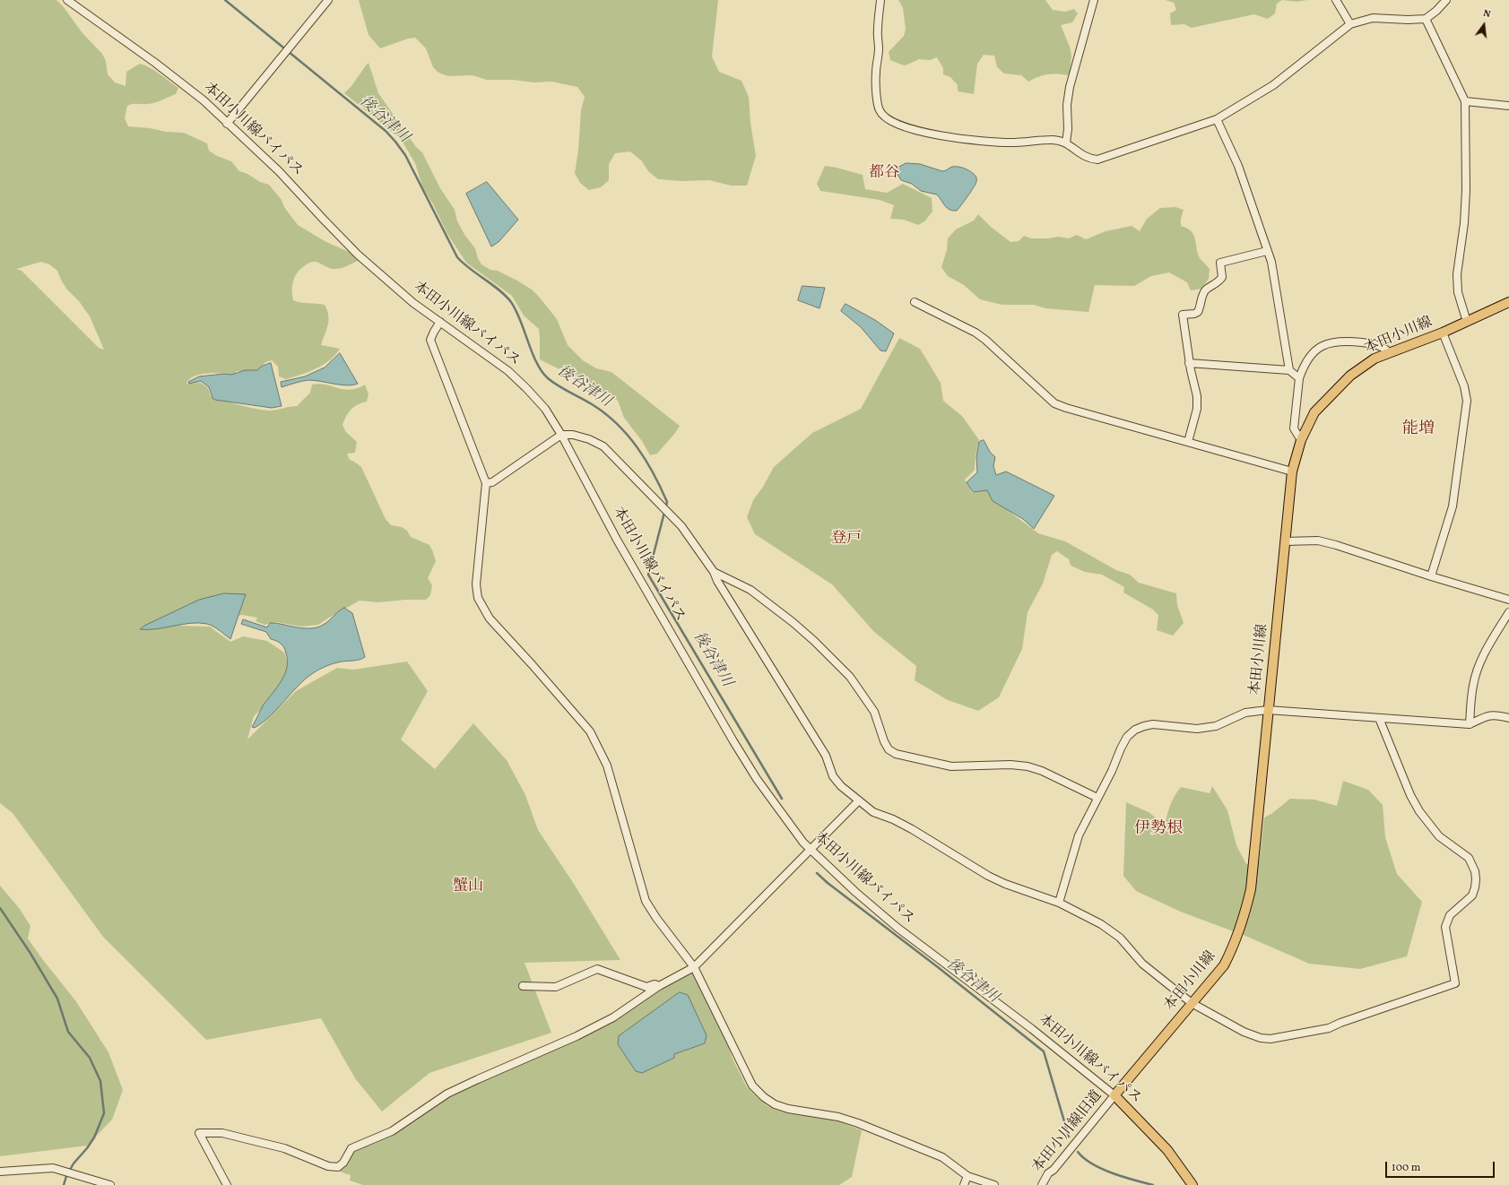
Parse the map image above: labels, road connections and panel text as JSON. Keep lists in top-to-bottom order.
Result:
{
  "streets": {
    "main road": ["本田小川線バイパス", "本田小川線"],
    "street": ["本田小川線旧道"]
  },
  "crossings": [
    ["本田小川線バイパス", "本田小川線"],
    ["本田小川線バイパス", "本田小川線旧道"],
    ["本田小川線", "本田小川線旧道"]
  ],
  "districts": [
    "都谷",
    "能増",
    "登戸",
    "伊勢根",
    "蟹山"
  ],
  "water": ["後谷津川"],
  "scale_bar": "100 m",
  "north": "top"
}
